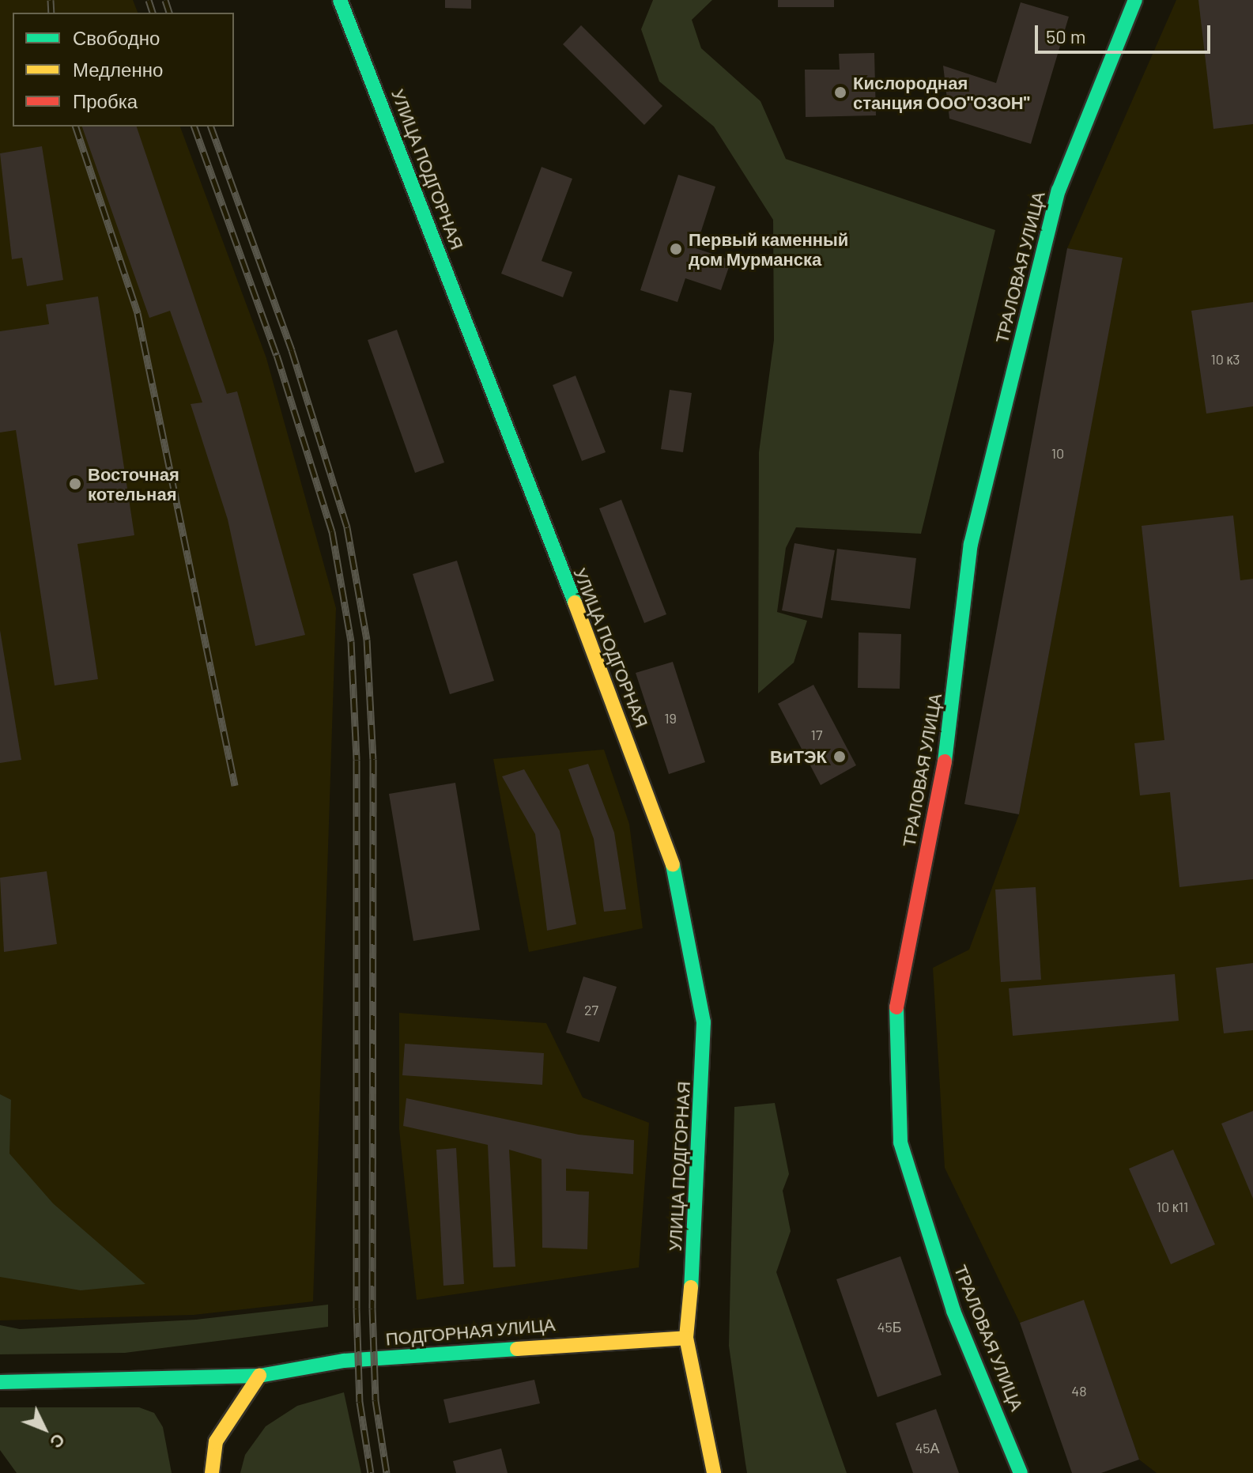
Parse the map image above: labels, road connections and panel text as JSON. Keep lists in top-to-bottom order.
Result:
{
  "streets": {
    "main road": ["УЛИЦА ПОДГОРНАЯ", "ТРАЛОВАЯ УЛИЦА", "ПОДГОРНАЯ УЛИЦА"]
  },
  "crossings": [
    ["УЛИЦА ПОДГОРНАЯ", "ПОДГОРНАЯ УЛИЦА"]
  ],
  "places": [
    "Кислородная станция ООО\"ОЗОН\"",
    "Первый каменный дом Мурманска",
    "Восточная котельная",
    "ВиТЭК"
  ],
  "house_numbers": [
    "10 к3",
    "10",
    "19",
    "17",
    "27",
    "10 к11",
    "45Б",
    "48",
    "45А"
  ],
  "legend": ["Свободно", "Медленно", "Пробка"],
  "scale_bar": "50 m",
  "north": "bottom right"
}
